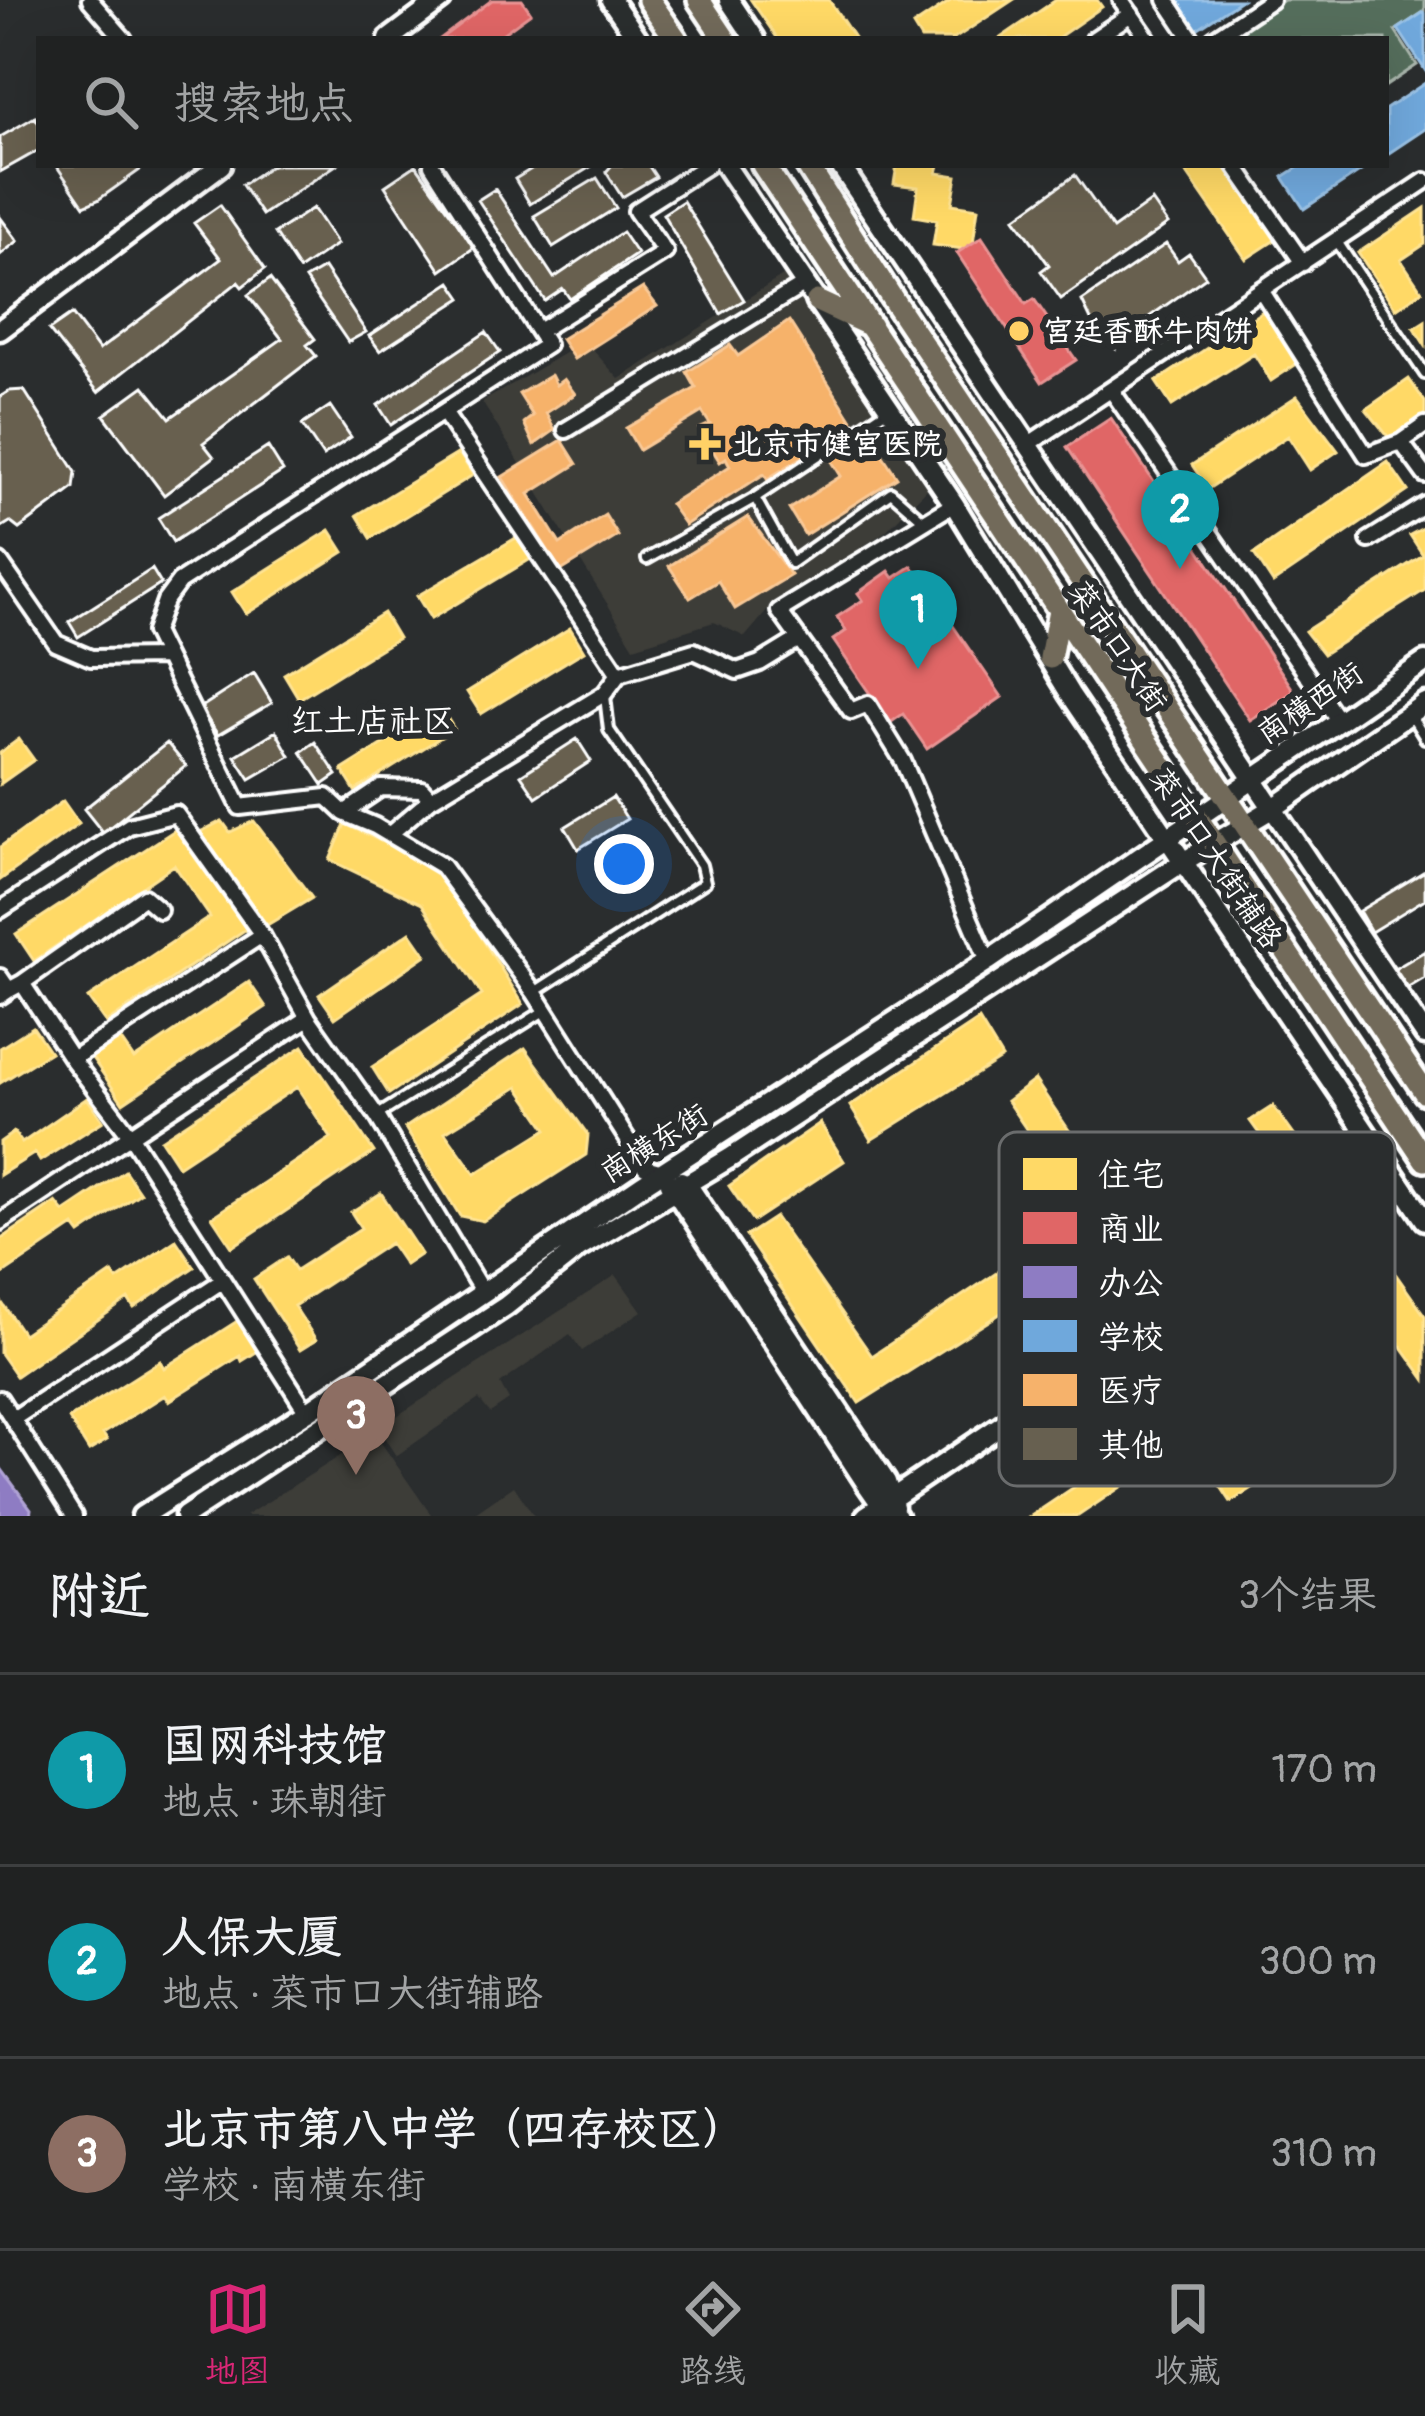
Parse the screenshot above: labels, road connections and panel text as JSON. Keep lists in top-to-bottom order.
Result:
{
  "streets": {
    "main road": ["菜市口大街"],
    "street": ["南横西街", "菜市口大街辅路", "南横东街"]
  },
  "crossings": [
    ["菜市口大街", "南横西街"],
    ["菜市口大街", "南横东街"],
    ["南横西街", "南横东街"],
    ["菜市口大街辅路", "南横东街"]
  ],
  "districts": ["红土店社区"],
  "places": {
    "other": ["宫廷香酥牛肉饼"],
    "health": ["北京市健宫医院"]
  },
  "legend": [
    "住宅",
    "商业",
    "办公",
    "学校",
    "医疗",
    "其他"
  ],
  "page": {
    "search": "搜索地点",
    "pins": ["2", "1", "3"],
    "heading": ["附近", "3个结果"],
    "list": [
      {
        "mark": "1",
        "name": "国网科技馆",
        "note": "地点 · 珠朝街",
        "value": "170 m"
      },
      {
        "mark": "2",
        "name": "人保大厦",
        "note": "地点 · 菜市口大街辅路",
        "value": "300 m"
      },
      {
        "mark": "3",
        "name": "北京市第八中学（四存校区）",
        "note": "学校 · 南横东街",
        "value": "310 m"
      }
    ],
    "nav": ["地图", "路线", "收藏"]
  }
}
